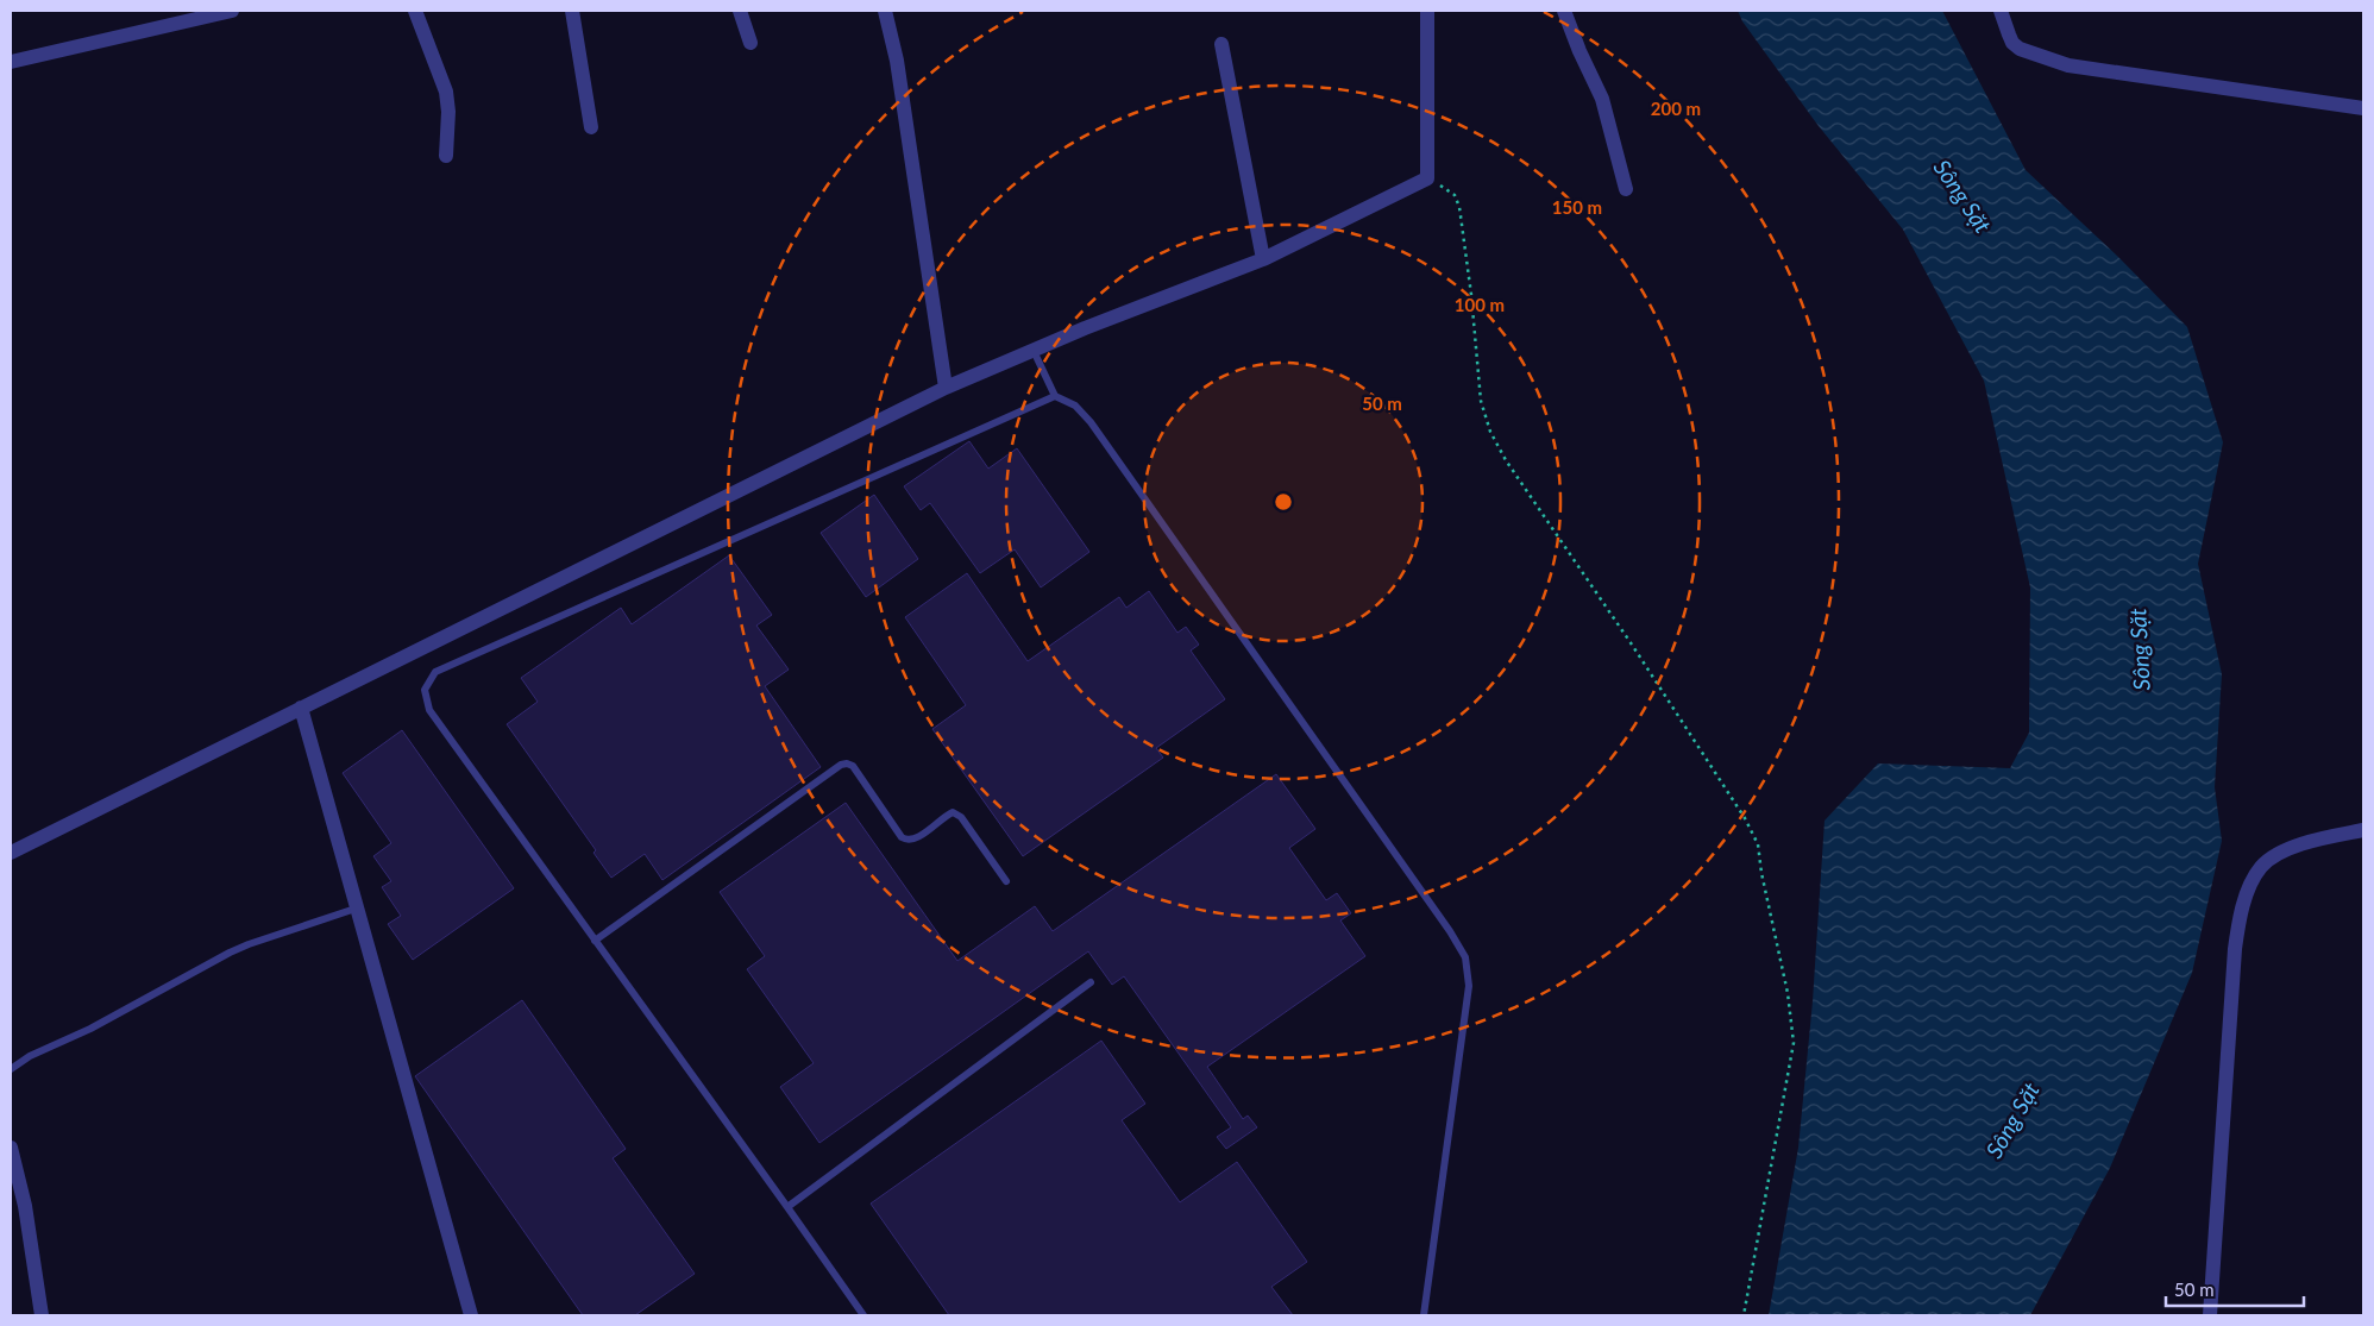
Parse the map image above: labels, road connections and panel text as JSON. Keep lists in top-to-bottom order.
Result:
{
  "water": ["Sông Sặt"],
  "scale_bar": "50 m",
  "rings": [
    "200 m",
    "150 m",
    "100 m",
    "50 m"
  ]
}
